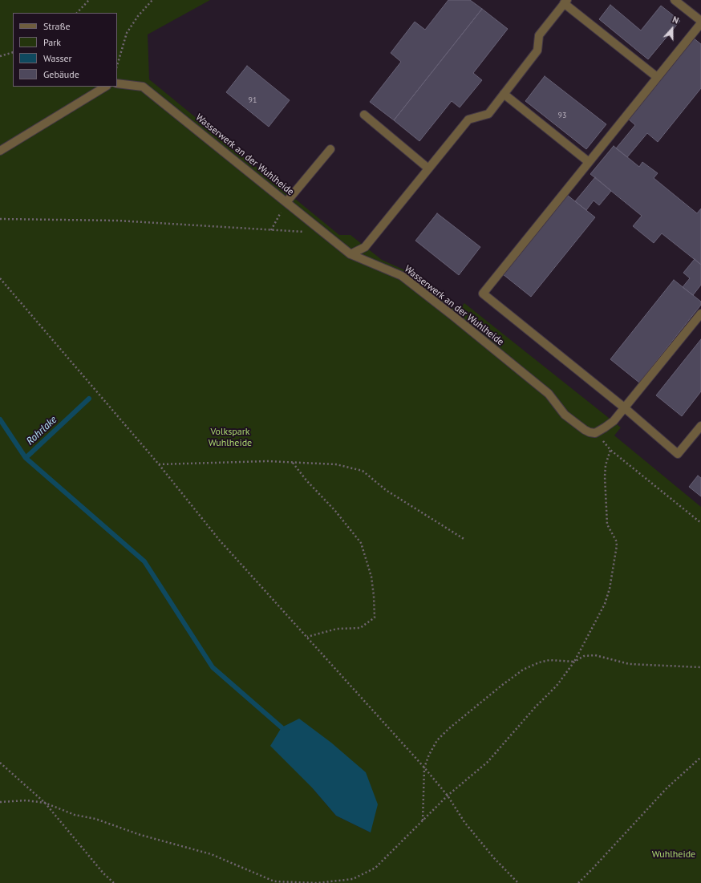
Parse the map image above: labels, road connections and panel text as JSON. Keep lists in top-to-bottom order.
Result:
{
  "streets": {
    "lane": ["Wasserwerk an der Wuhlheide"]
  },
  "water": ["Rohrlake"],
  "parks": ["Volkspark Wuhlheide", "Wuhlheide"],
  "house_numbers": ["91", "93"],
  "legend": [
    "Straße",
    "Park",
    "Wasser",
    "Gebäude"
  ],
  "north": "top"
}
